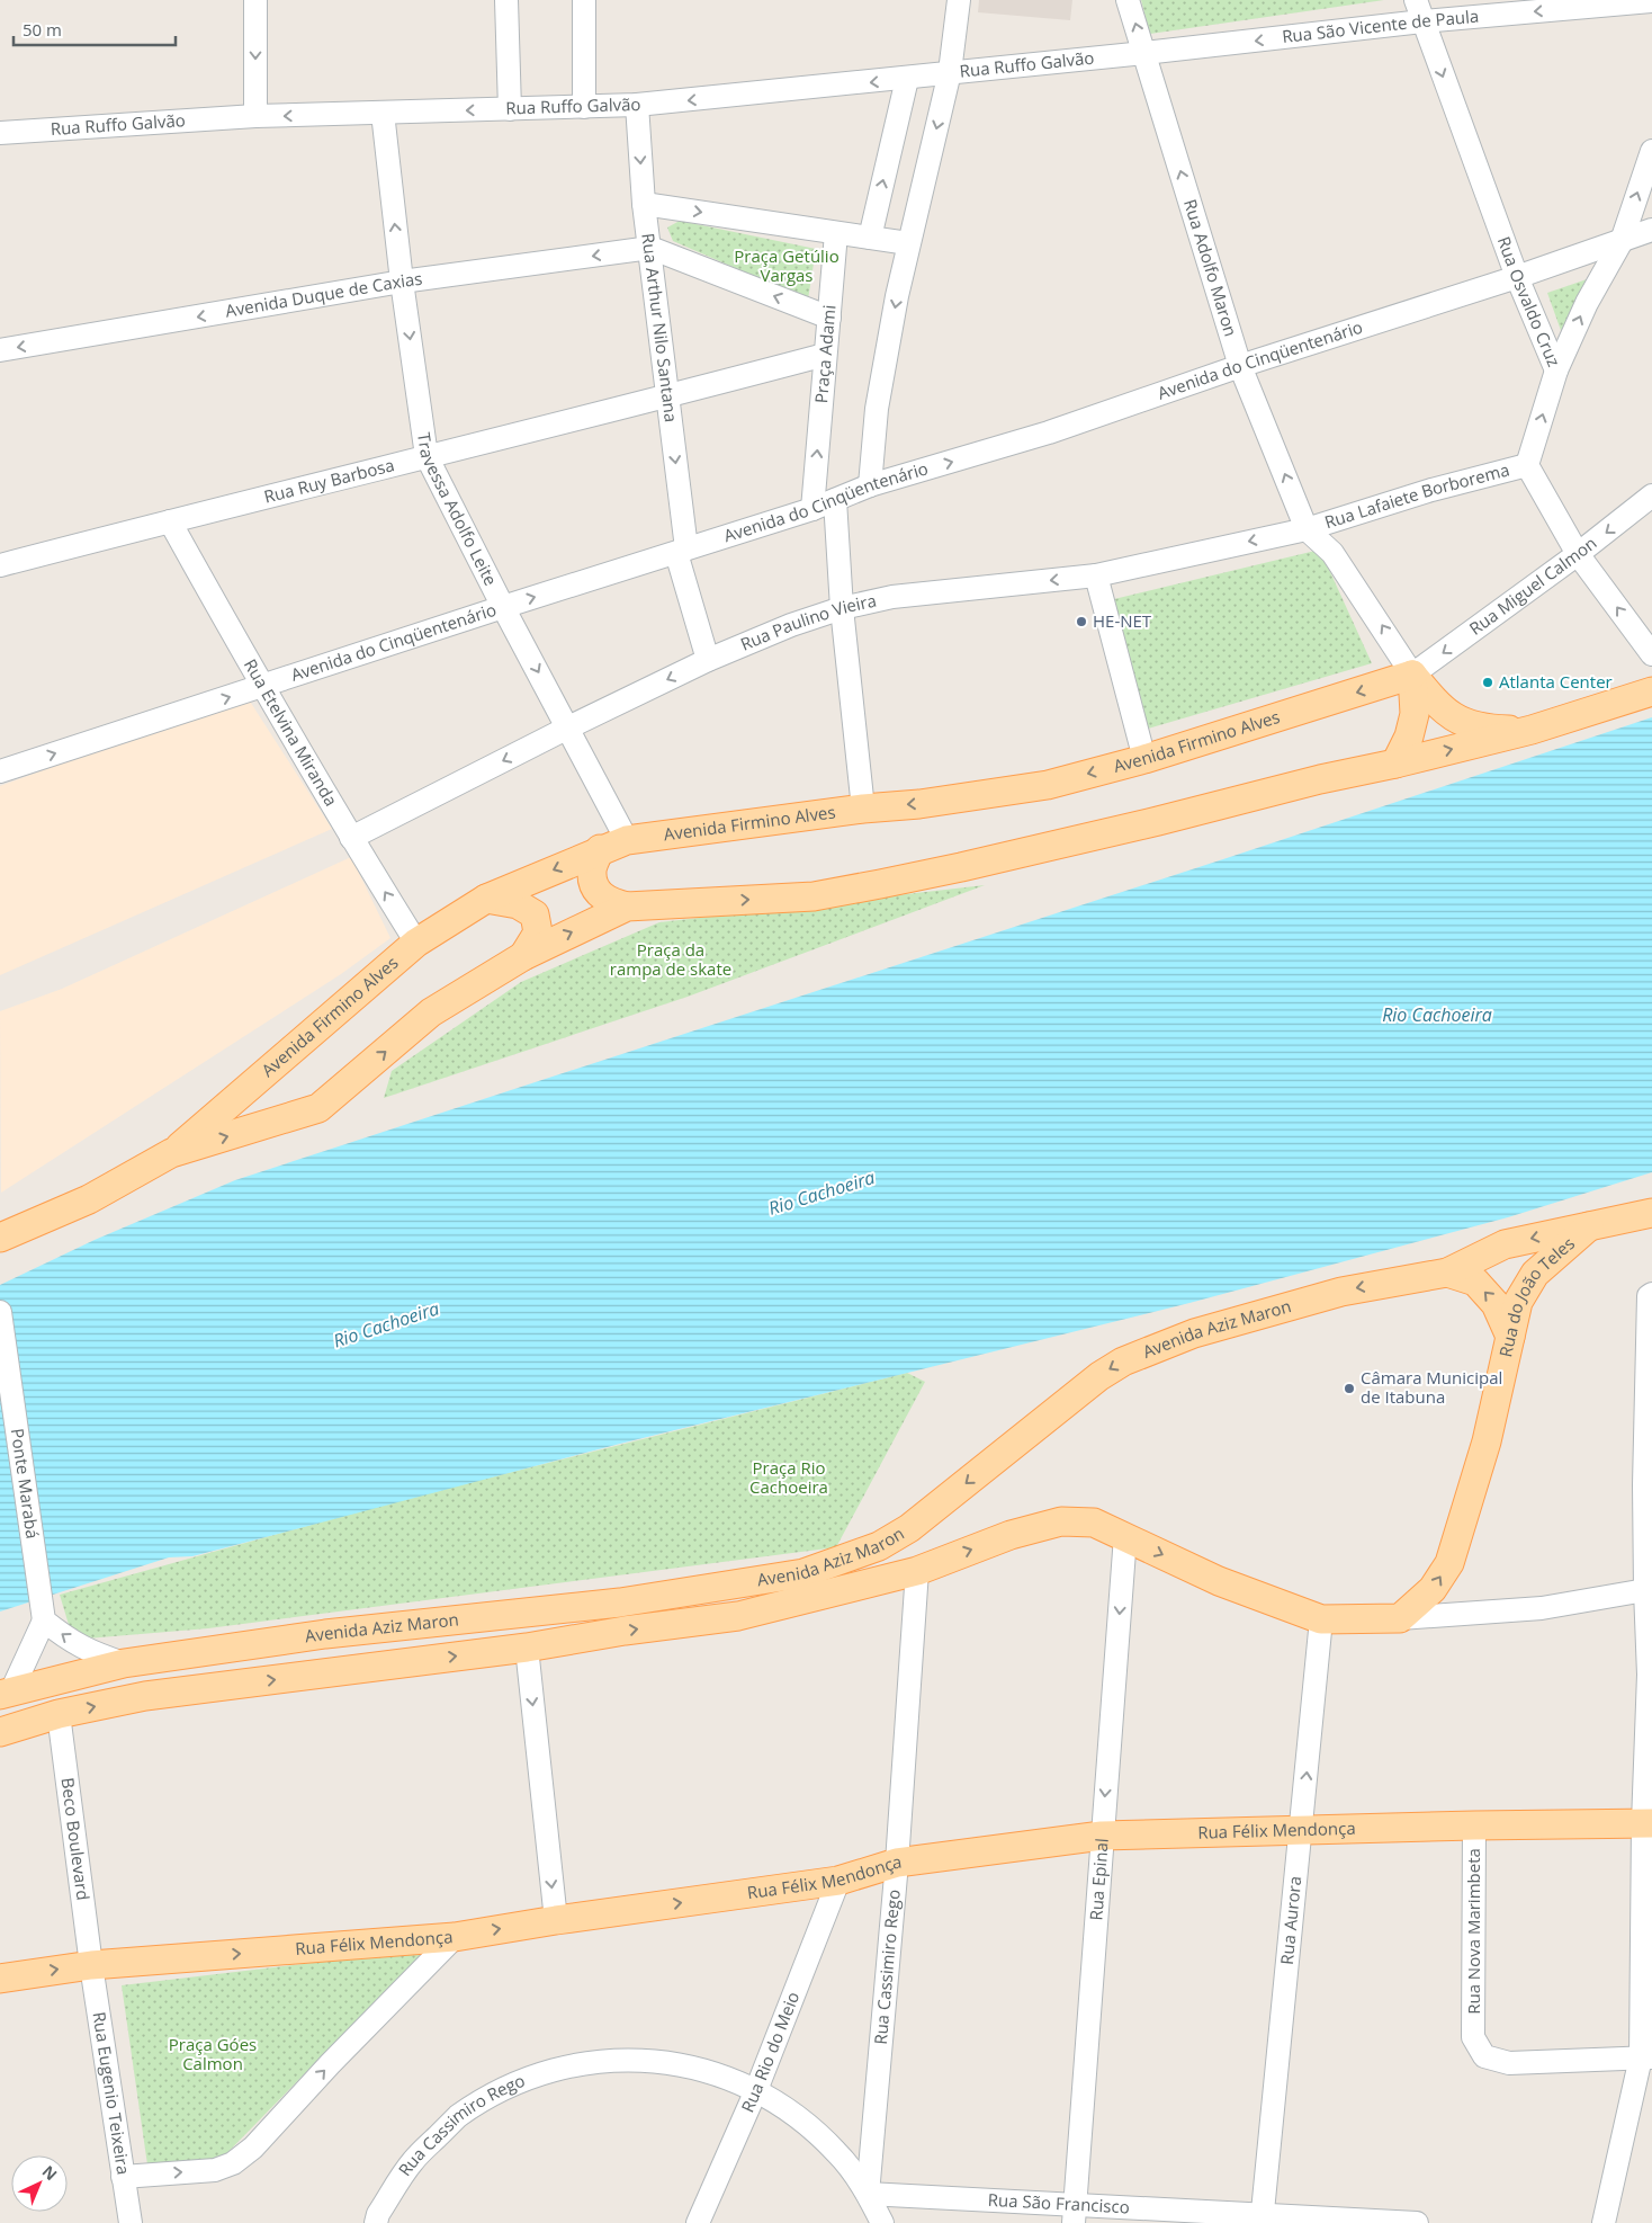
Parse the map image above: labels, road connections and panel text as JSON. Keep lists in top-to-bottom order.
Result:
{
  "streets": {
    "main road": [
      "Avenida Firmino Alves",
      "Rua do João Teles",
      "Avenida Aziz Maron",
      "Rua Félix Mendonça"
    ],
    "street": [
      "Rua São Vicente de Paula",
      "Rua Ruffo Galvão",
      "Rua Adolfo Maron",
      "Avenida Duque de Caxias",
      "Rua Osvaldo Cruz",
      "Rua Arthur Nilo Santana",
      "Praça Adami",
      "Avenida do Cinqüentenário",
      "Rua Ruy Barbosa",
      "Rua Lafaiete Borborema",
      "Travessa Adolfo Leite",
      "Rua Miguel Calmon",
      "Rua Paulino Vieira",
      "Rua Etelvina Miranda",
      "Ponte Marabá",
      "Beco Boulevard",
      "Rua Epinal",
      "Rua Aurora",
      "Rua Nova Marimbeta",
      "Rua Cassimiro Rego",
      "Rua Rio do Meio",
      "Rua Eugenio Teixeira",
      "Rua São Francisco"
    ]
  },
  "crossings": [
    ["Rua São Vicente de Paula", "Rua Ruffo Galvão"],
    ["Rua São Vicente de Paula", "Rua Adolfo Maron"],
    ["Rua São Vicente de Paula", "Rua Osvaldo Cruz"],
    ["Rua Ruffo Galvão", "Rua Adolfo Maron"],
    ["Rua Ruffo Galvão", "Rua Arthur Nilo Santana"],
    ["Rua Ruffo Galvão", "Travessa Adolfo Leite"],
    ["Rua Adolfo Maron", "Avenida do Cinqüentenário"],
    ["Rua Adolfo Maron", "Rua Lafaiete Borborema"],
    ["Rua Adolfo Maron", "Rua Paulino Vieira"],
    ["Avenida Duque de Caxias", "Rua Arthur Nilo Santana"],
    ["Avenida Duque de Caxias", "Travessa Adolfo Leite"],
    ["Rua Osvaldo Cruz", "Avenida do Cinqüentenário"],
    ["Rua Osvaldo Cruz", "Rua Lafaiete Borborema"],
    ["Rua Arthur Nilo Santana", "Avenida do Cinqüentenário"],
    ["Rua Arthur Nilo Santana", "Rua Ruy Barbosa"],
    ["Rua Arthur Nilo Santana", "Rua Paulino Vieira"],
    ["Praça Adami", "Avenida do Cinqüentenário"],
    ["Praça Adami", "Rua Ruy Barbosa"],
    ["Avenida do Cinqüentenário", "Travessa Adolfo Leite"],
    ["Avenida do Cinqüentenário", "Rua Etelvina Miranda"],
    ["Rua Ruy Barbosa", "Travessa Adolfo Leite"],
    ["Rua Ruy Barbosa", "Rua Etelvina Miranda"],
    ["Rua Lafaiete Borborema", "Rua Paulino Vieira"],
    ["Travessa Adolfo Leite", "Rua Paulino Vieira"],
    ["Travessa Adolfo Leite", "Avenida Firmino Alves"],
    ["Rua Miguel Calmon", "Avenida Firmino Alves"],
    ["Rua Paulino Vieira", "Rua Etelvina Miranda"],
    ["Rua Etelvina Miranda", "Avenida Firmino Alves"],
    ["Rua do João Teles", "Avenida Aziz Maron"],
    ["Avenida Aziz Maron", "Beco Boulevard"],
    ["Avenida Aziz Maron", "Rua Epinal"],
    ["Avenida Aziz Maron", "Rua Aurora"],
    ["Avenida Aziz Maron", "Rua Cassimiro Rego"],
    ["Rua Félix Mendonça", "Beco Boulevard"],
    ["Rua Félix Mendonça", "Rua Epinal"],
    ["Rua Félix Mendonça", "Rua Aurora"],
    ["Rua Félix Mendonça", "Rua Nova Marimbeta"],
    ["Rua Félix Mendonça", "Rua Cassimiro Rego"],
    ["Rua Félix Mendonça", "Rua Rio do Meio"],
    ["Rua Félix Mendonça", "Rua Eugenio Teixeira"],
    ["Beco Boulevard", "Rua Eugenio Teixeira"],
    ["Rua Epinal", "Rua São Francisco"],
    ["Rua Aurora", "Rua São Francisco"],
    ["Rua Cassimiro Rego", "Rua Rio do Meio"],
    ["Rua Cassimiro Rego", "Rua São Francisco"]
  ],
  "one_way": [
    "Rua São Vicente de Paula",
    "Rua Adolfo Maron",
    "Avenida Duque de Caxias",
    "Avenida do Cinqüentenário",
    "Rua Miguel Calmon",
    "Rua Paulino Vieira",
    "Rua do João Teles",
    "Rua Félix Mendonça",
    "Rua Epinal",
    "Rua Aurora"
  ],
  "water": ["Rio Cachoeira"],
  "parks": [
    "Praça Getúlio Vargas",
    "Praça da rampa de skate",
    "Praça Rio Cachoeira",
    "Praça Góes Calmon"
  ],
  "places": ["HE-NET", "Atlanta Center", "Câmara Municipal de Itabuna"],
  "scale_bar": "50 m",
  "north": "top right"
}
